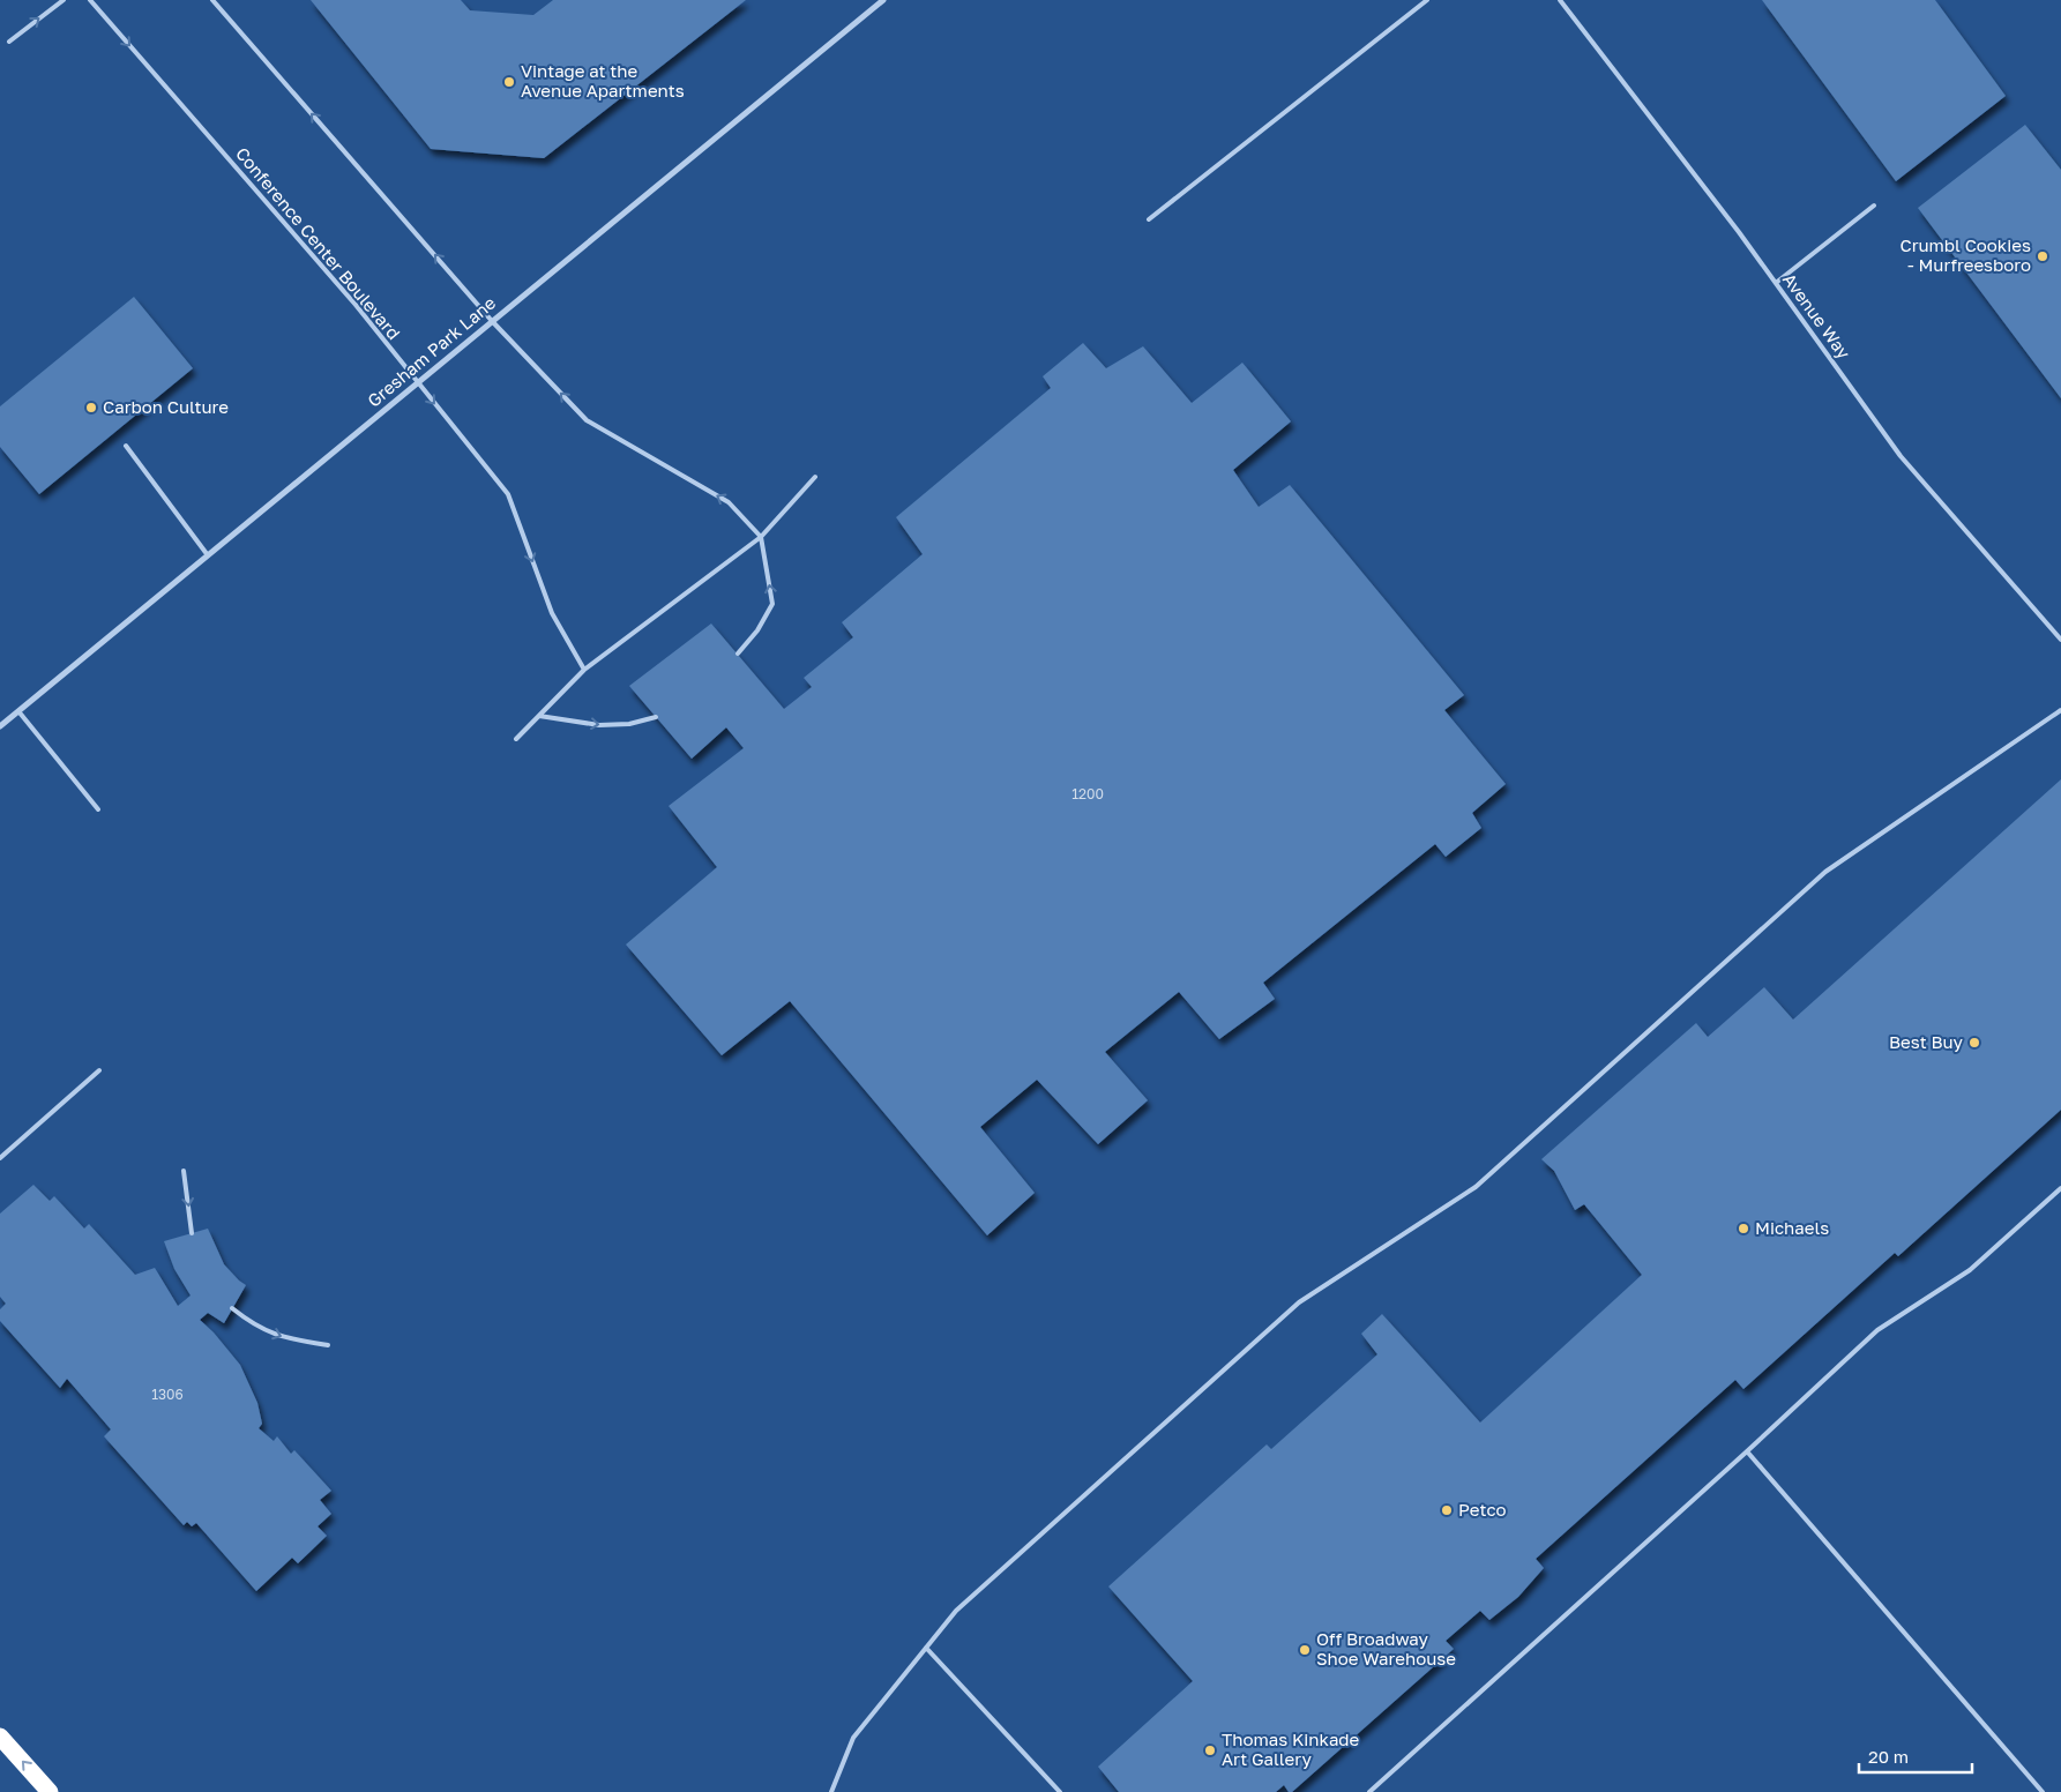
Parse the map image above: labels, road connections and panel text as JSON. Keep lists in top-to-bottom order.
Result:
{
  "streets": {
    "street": ["Gresham Park Lane"],
    "lane": ["Conference Center Boulevard", "Avenue Way"]
  },
  "crossings": [
    ["Conference Center Boulevard", "Gresham Park Lane"]
  ],
  "one_way": ["Conference Center Boulevard"],
  "places": [
    "Vintage at the Avenue Apartments",
    "Crumbl Cookies - Murfreesboro",
    "Carbon Culture",
    "Best Buy",
    "Michaels",
    "Petco",
    "Off Broadway Shoe Warehouse",
    "Thomas Kinkade Art Gallery"
  ],
  "house_numbers": ["1200", "1306"],
  "scale_bar": "20 m"
}
